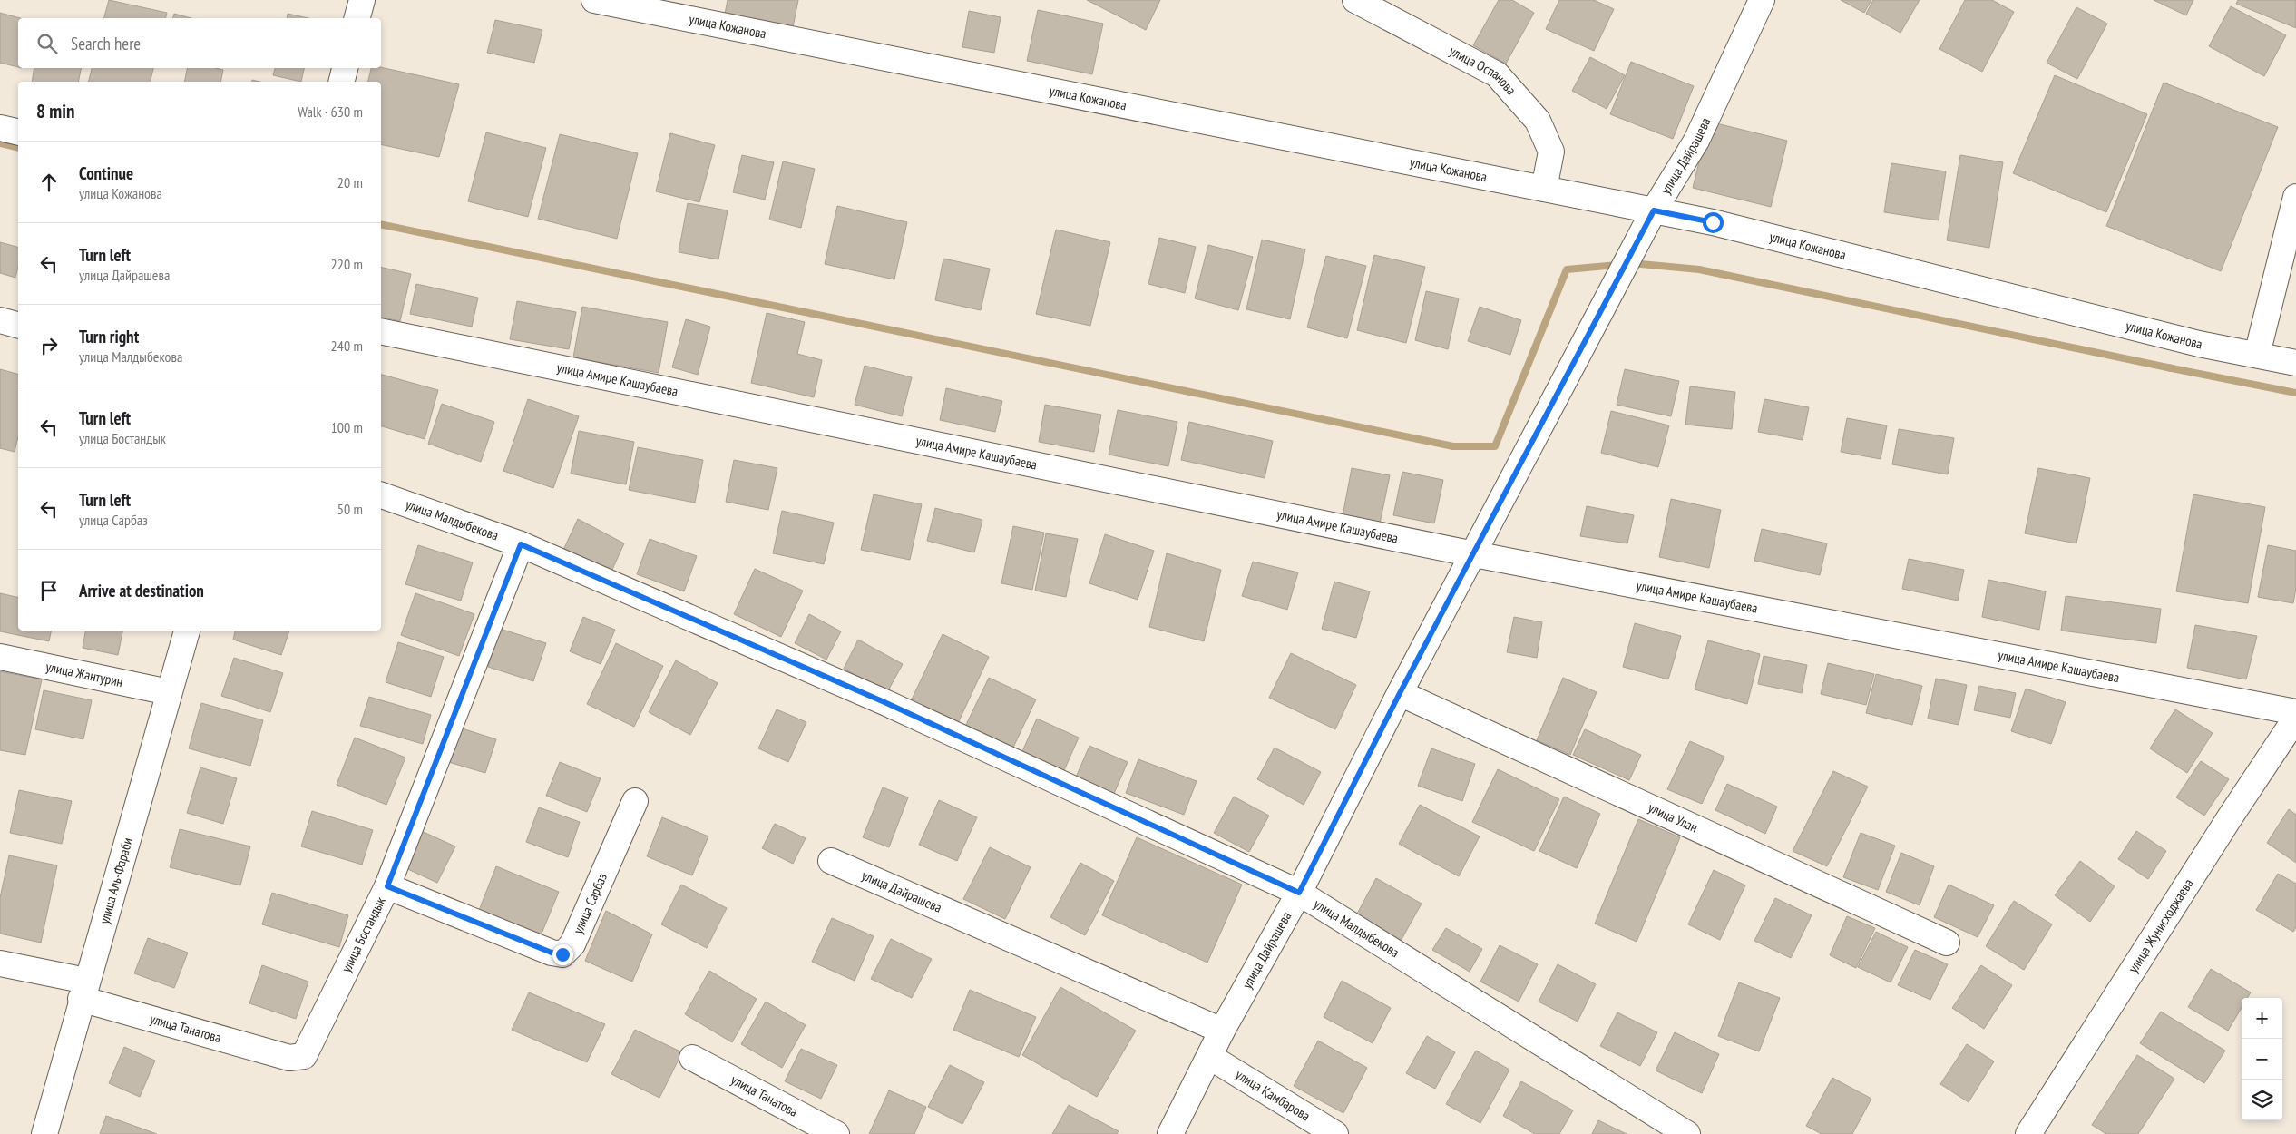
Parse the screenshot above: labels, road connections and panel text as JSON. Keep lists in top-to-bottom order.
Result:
{
  "streets": {
    "street": [
      "улица Кожанова",
      "улица Оспанова",
      "улица Дайрашева",
      "улица Амире Кашаубаева",
      "улица Малдыбекова",
      "улица Жантурин",
      "улица Улан",
      "улица Аль-Фараби",
      "улица Сарбаз",
      "улица Жунисходжаева",
      "улица Бостандык",
      "улица Танатова",
      "улица Қамбарова"
    ]
  },
  "crossings": [
    ["улица Кожанова", "улица Оспанова"],
    ["улица Кожанова", "улица Дайрашева"],
    ["улица Дайрашева", "улица Амире Кашаубаева"],
    ["улица Дайрашева", "улица Малдыбекова"],
    ["улица Дайрашева", "улица Улан"],
    ["улица Дайрашева", "улица Қамбарова"],
    ["улица Малдыбекова", "улица Бостандык"],
    ["улица Жантурин", "улица Аль-Фараби"],
    ["улица Аль-Фараби", "улица Танатова"],
    ["улица Сарбаз", "улица Бостандык"],
    ["улица Бостандык", "улица Танатова"]
  ],
  "page": {
    "search": "Search here",
    "heading": ["8 min", "Walk · 630 m"],
    "list": [
      ["Continue", "улица Кожанова", "20 m"],
      ["Turn left", "улица Дайрашева", "220 m"],
      ["Turn right", "улица Малдыбекова", "240 m"],
      ["Turn left", "улица Бостандык", "100 m"],
      ["Turn left", "улица Сарбаз", "50 m"],
      "Arrive at destination"
    ],
    "map_buttons": ["+", "−"]
  }
}
